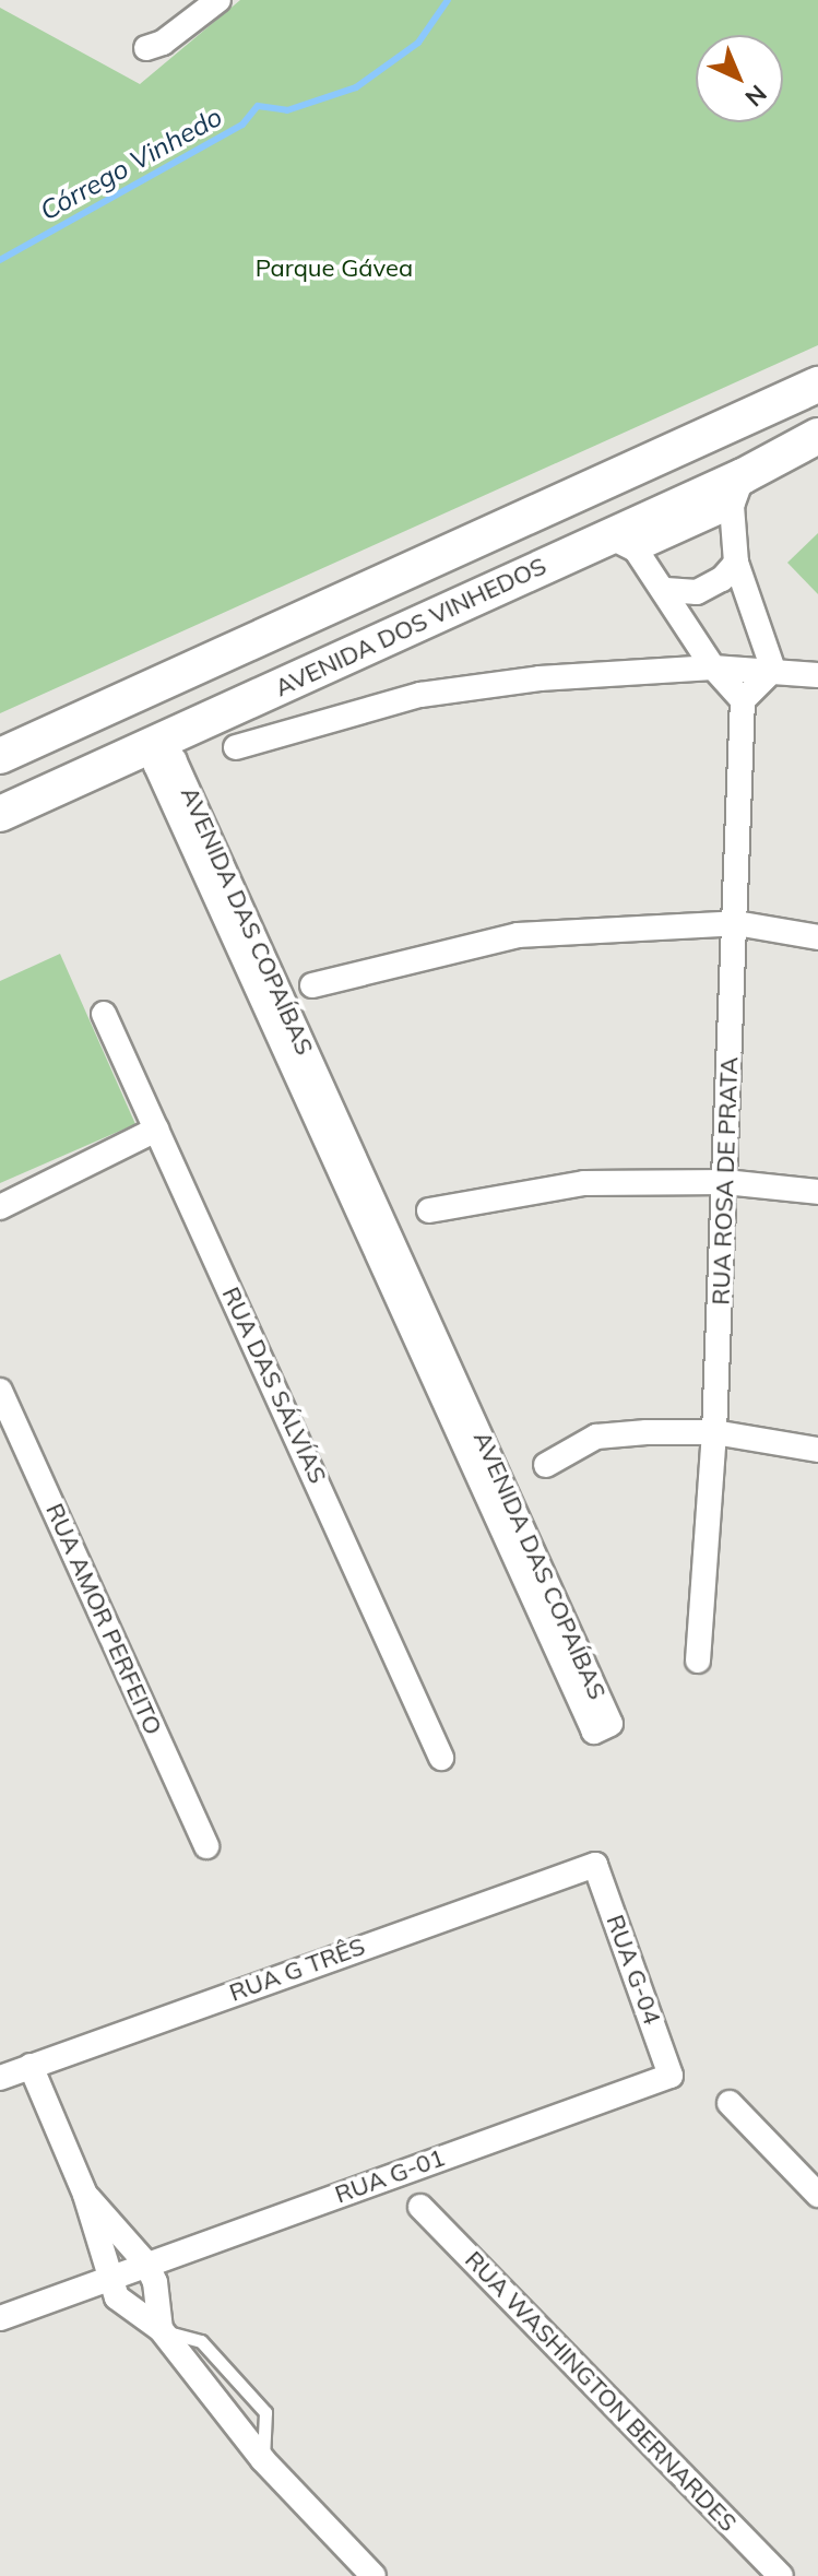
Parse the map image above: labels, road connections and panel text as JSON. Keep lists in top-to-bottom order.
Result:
{
  "streets": {
    "main road": ["AVENIDA DOS VINHEDOS"],
    "street": [
      "AVENIDA DAS COPAÍBAS",
      "RUA ROSA DE PRATA",
      "RUA DAS SÁLVÍAS",
      "RUA AMOR PERFEITO",
      "RUA G TRÊS",
      "RUA G-04",
      "RUA G-01",
      "RUA WASHINGTON BERNARDES"
    ]
  },
  "crossings": [
    ["AVENIDA DOS VINHEDOS", "AVENIDA DAS COPAÍBAS"],
    ["RUA G TRÊS", "RUA G-04"],
    ["RUA G-04", "RUA G-01"]
  ],
  "water": ["Córrego Vinhedo"],
  "parks": ["Parque Gávea"],
  "north": "bottom right"
}
